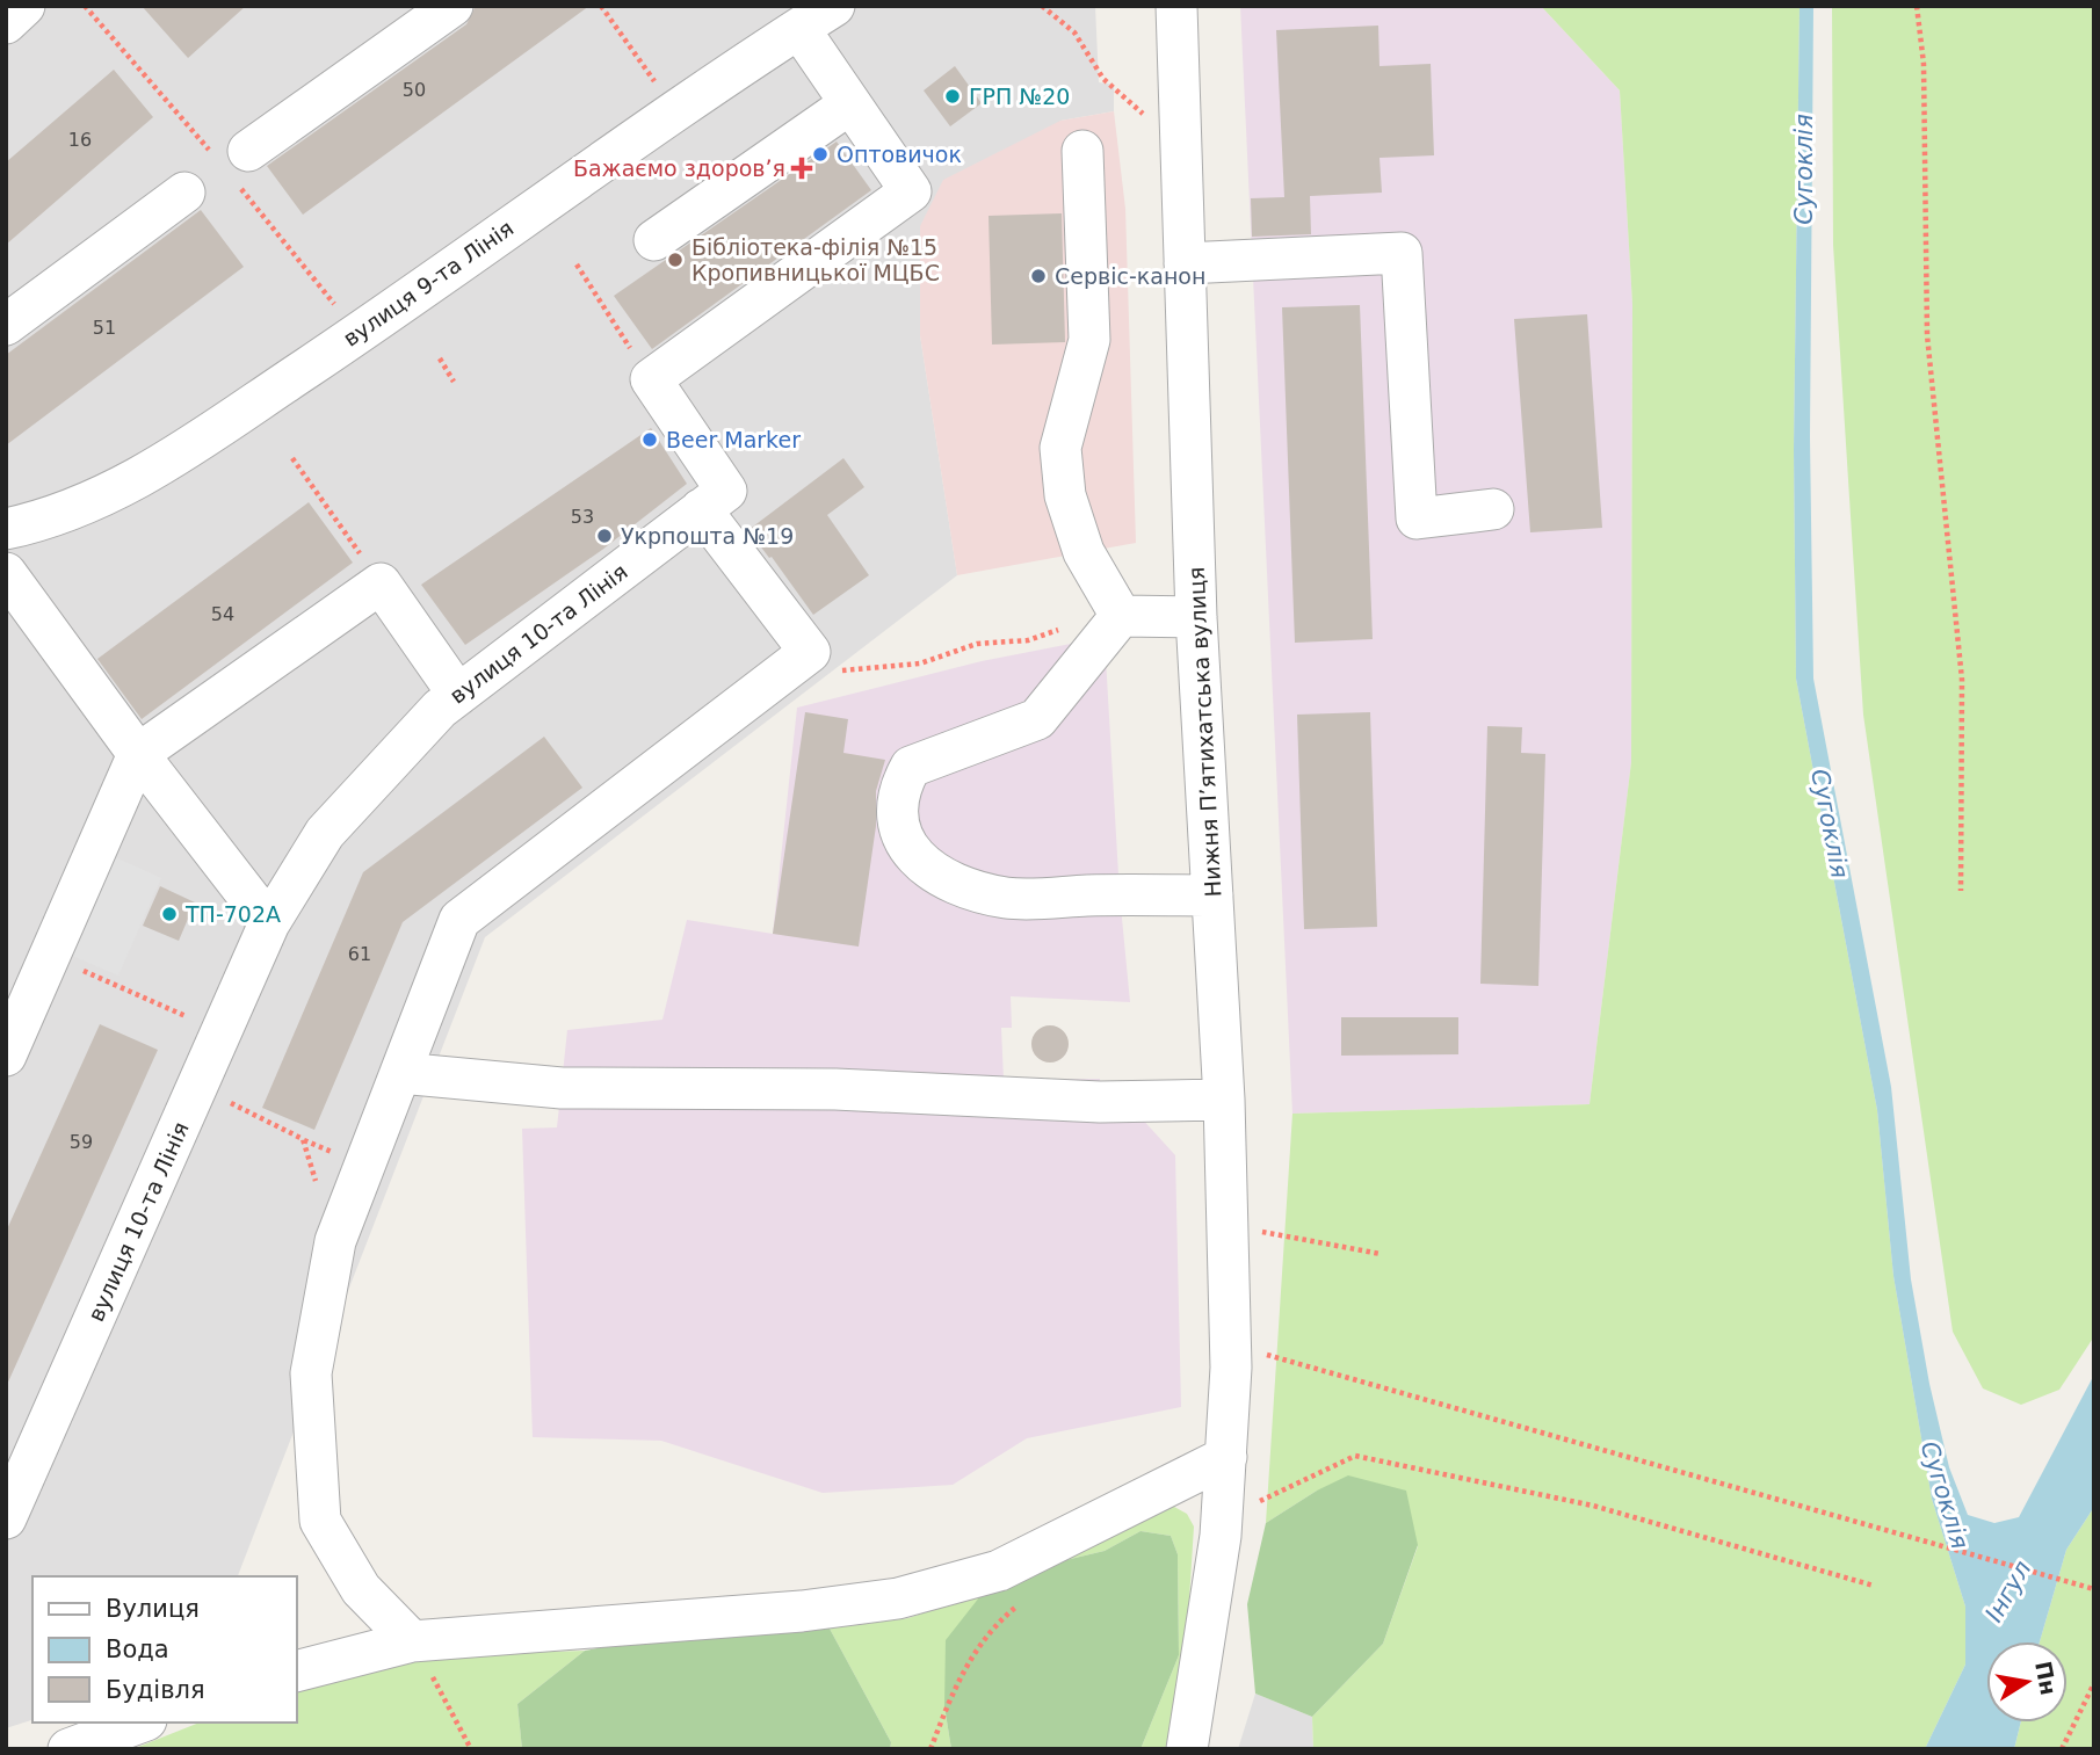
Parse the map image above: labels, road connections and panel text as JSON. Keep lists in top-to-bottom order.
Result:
{
  "streets": {
    "street": ["вулиця 9-та Лінія", "вулиця 10-та Лінія", "Нижня Пʼятихатська вулиця"]
  },
  "water": ["Сугоклія", "Інгул"],
  "places": {
    "other": [
      "ГРП №20",
      "Оптовичок",
      "Бібліотека-філія №15 Кропивницької МЦБС",
      "Сервіс-канон",
      "Beer Marker",
      "Укрпошта №19",
      "ТП-702А"
    ],
    "health": ["Бажаємо здоровʼя"]
  },
  "house_numbers": [
    "50",
    "16",
    "51",
    "53",
    "54",
    "61",
    "59"
  ],
  "legend": ["Вулиця", "Вода", "Будівля"],
  "north": "right"
}
